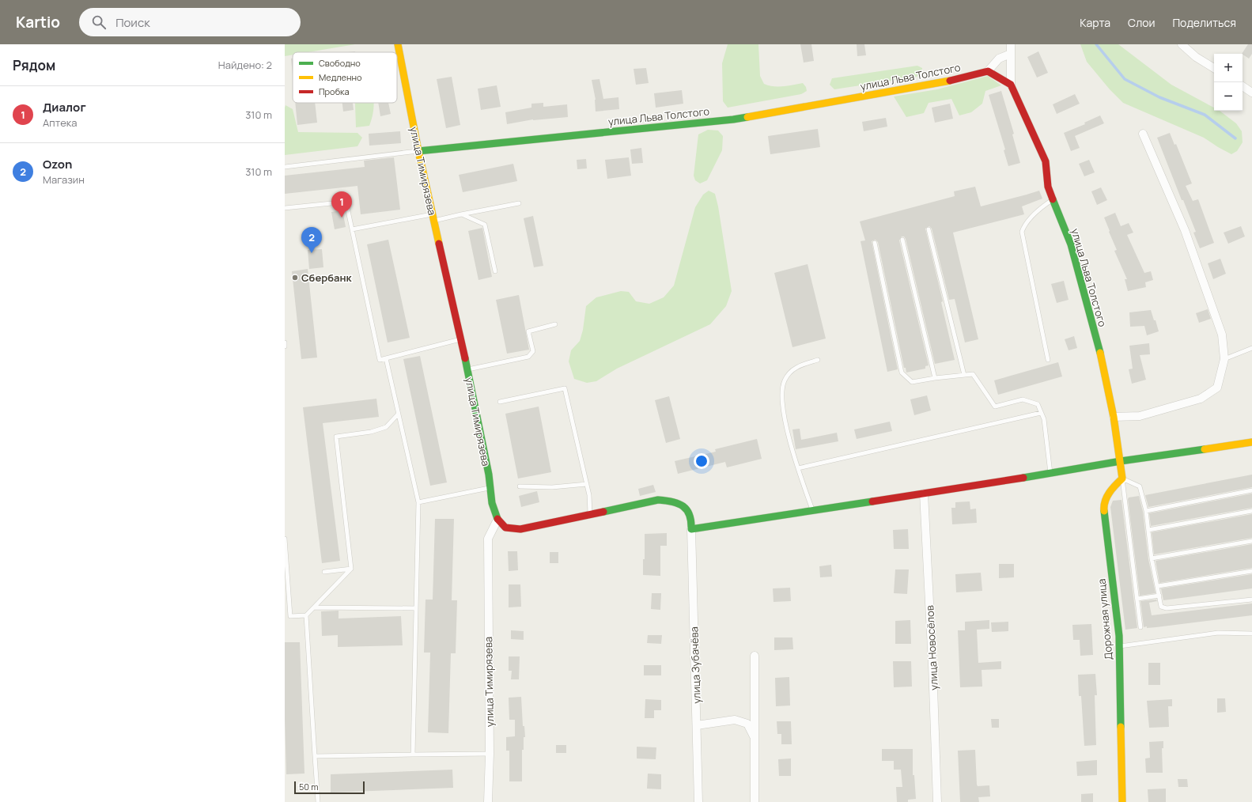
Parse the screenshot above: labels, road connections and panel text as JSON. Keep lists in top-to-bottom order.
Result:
{
  "streets": {
    "street": [
      "улица Льва Толстого",
      "улица Тимирязева",
      "Дорожная улица",
      "улица Новосёлов",
      "улица Зубачёва"
    ]
  },
  "crossings": [
    ["улица Льва Толстого", "улица Тимирязева"]
  ],
  "places": ["Сбербанк"],
  "legend": ["Свободно", "Медленно", "Пробка"],
  "scale_bar": "50 m",
  "page": {
    "header": "Kartio",
    "search": "Поиск",
    "nav": ["Карта", "Слои", "Поделиться"],
    "heading": ["Рядом", "Найдено: 2"],
    "map_buttons": ["+", "−"],
    "list": [
      {
        "mark": "1",
        "name": "Диалог",
        "note": "Аптека",
        "value": "310 m"
      },
      {
        "mark": "2",
        "name": "Ozon",
        "note": "Магазин",
        "value": "310 m"
      }
    ],
    "pins": ["1", "2"],
    "scale": "50 m"
  }
}
